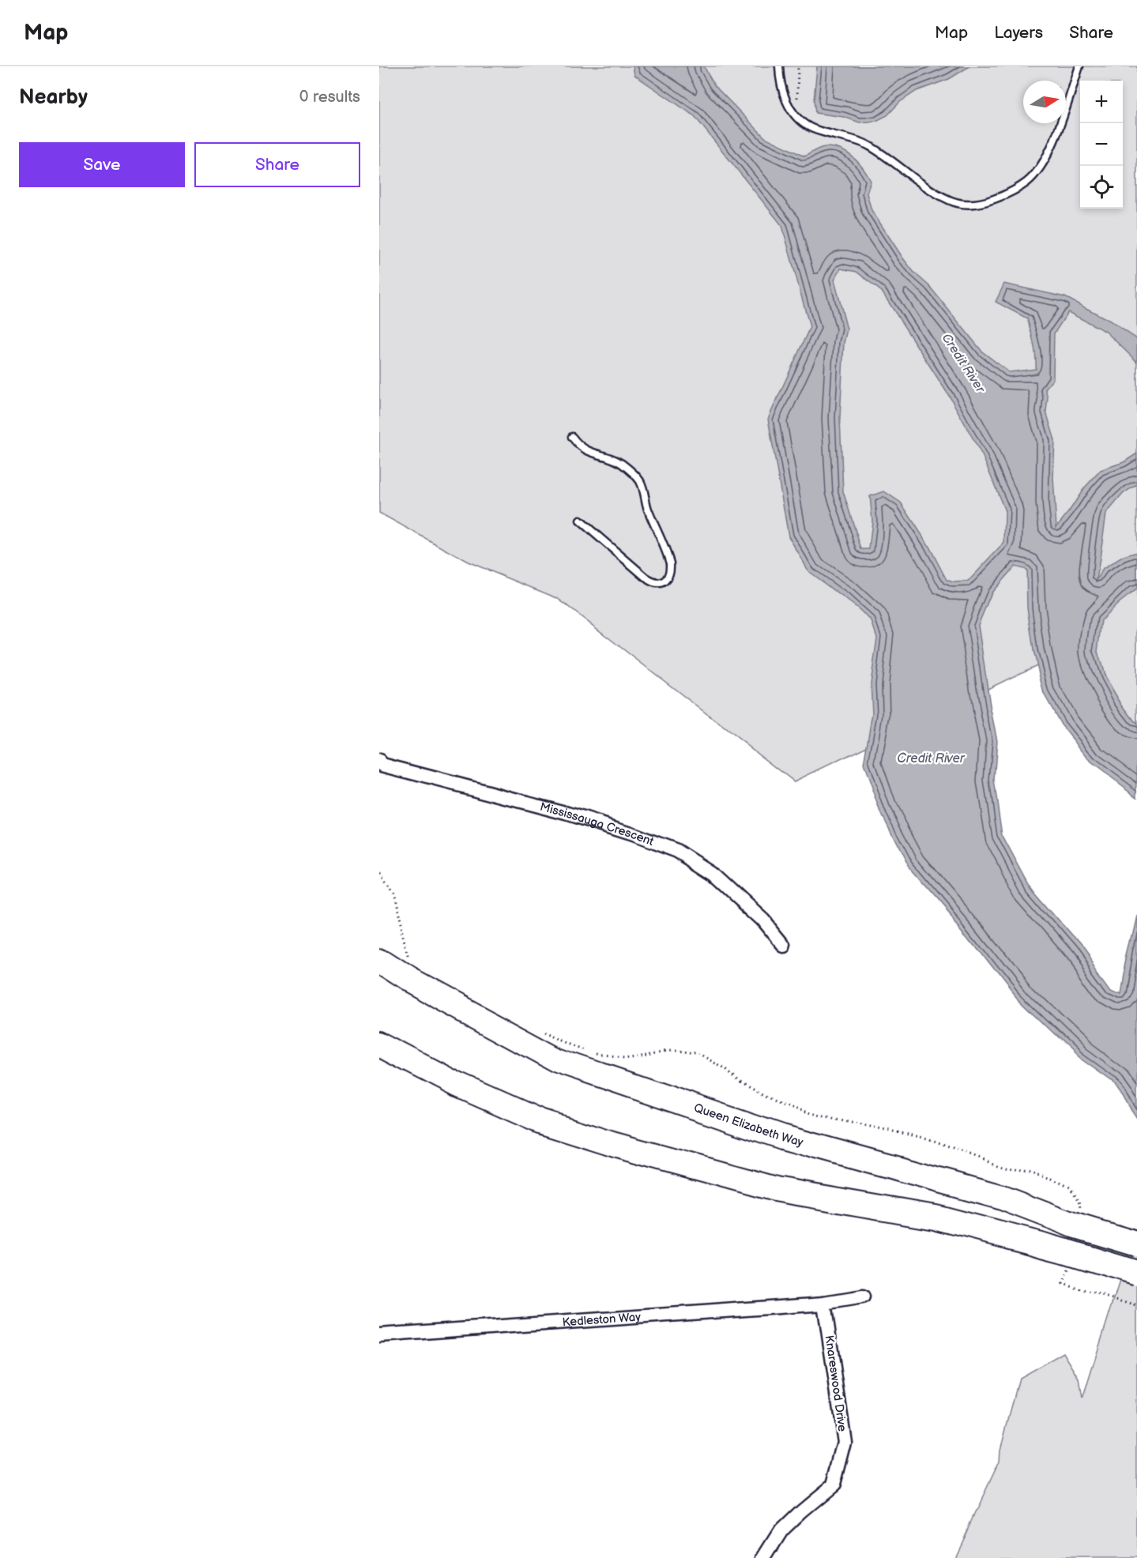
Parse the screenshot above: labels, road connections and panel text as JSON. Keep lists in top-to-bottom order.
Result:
{
  "streets": {
    "highway": ["Queen Elizabeth Way"],
    "street": ["Mississauga Crescent", "Kedleston Way", "Knareswood Drive"]
  },
  "crossings": [
    ["Kedleston Way", "Knareswood Drive"]
  ],
  "water": ["Credit River"],
  "north": "right",
  "page": {
    "header": "Map",
    "nav": ["Map", "Layers", "Share"],
    "heading": ["Nearby", "0 results"],
    "map_buttons": ["+", "−"],
    "buttons": ["Save", "Share"]
  }
}
